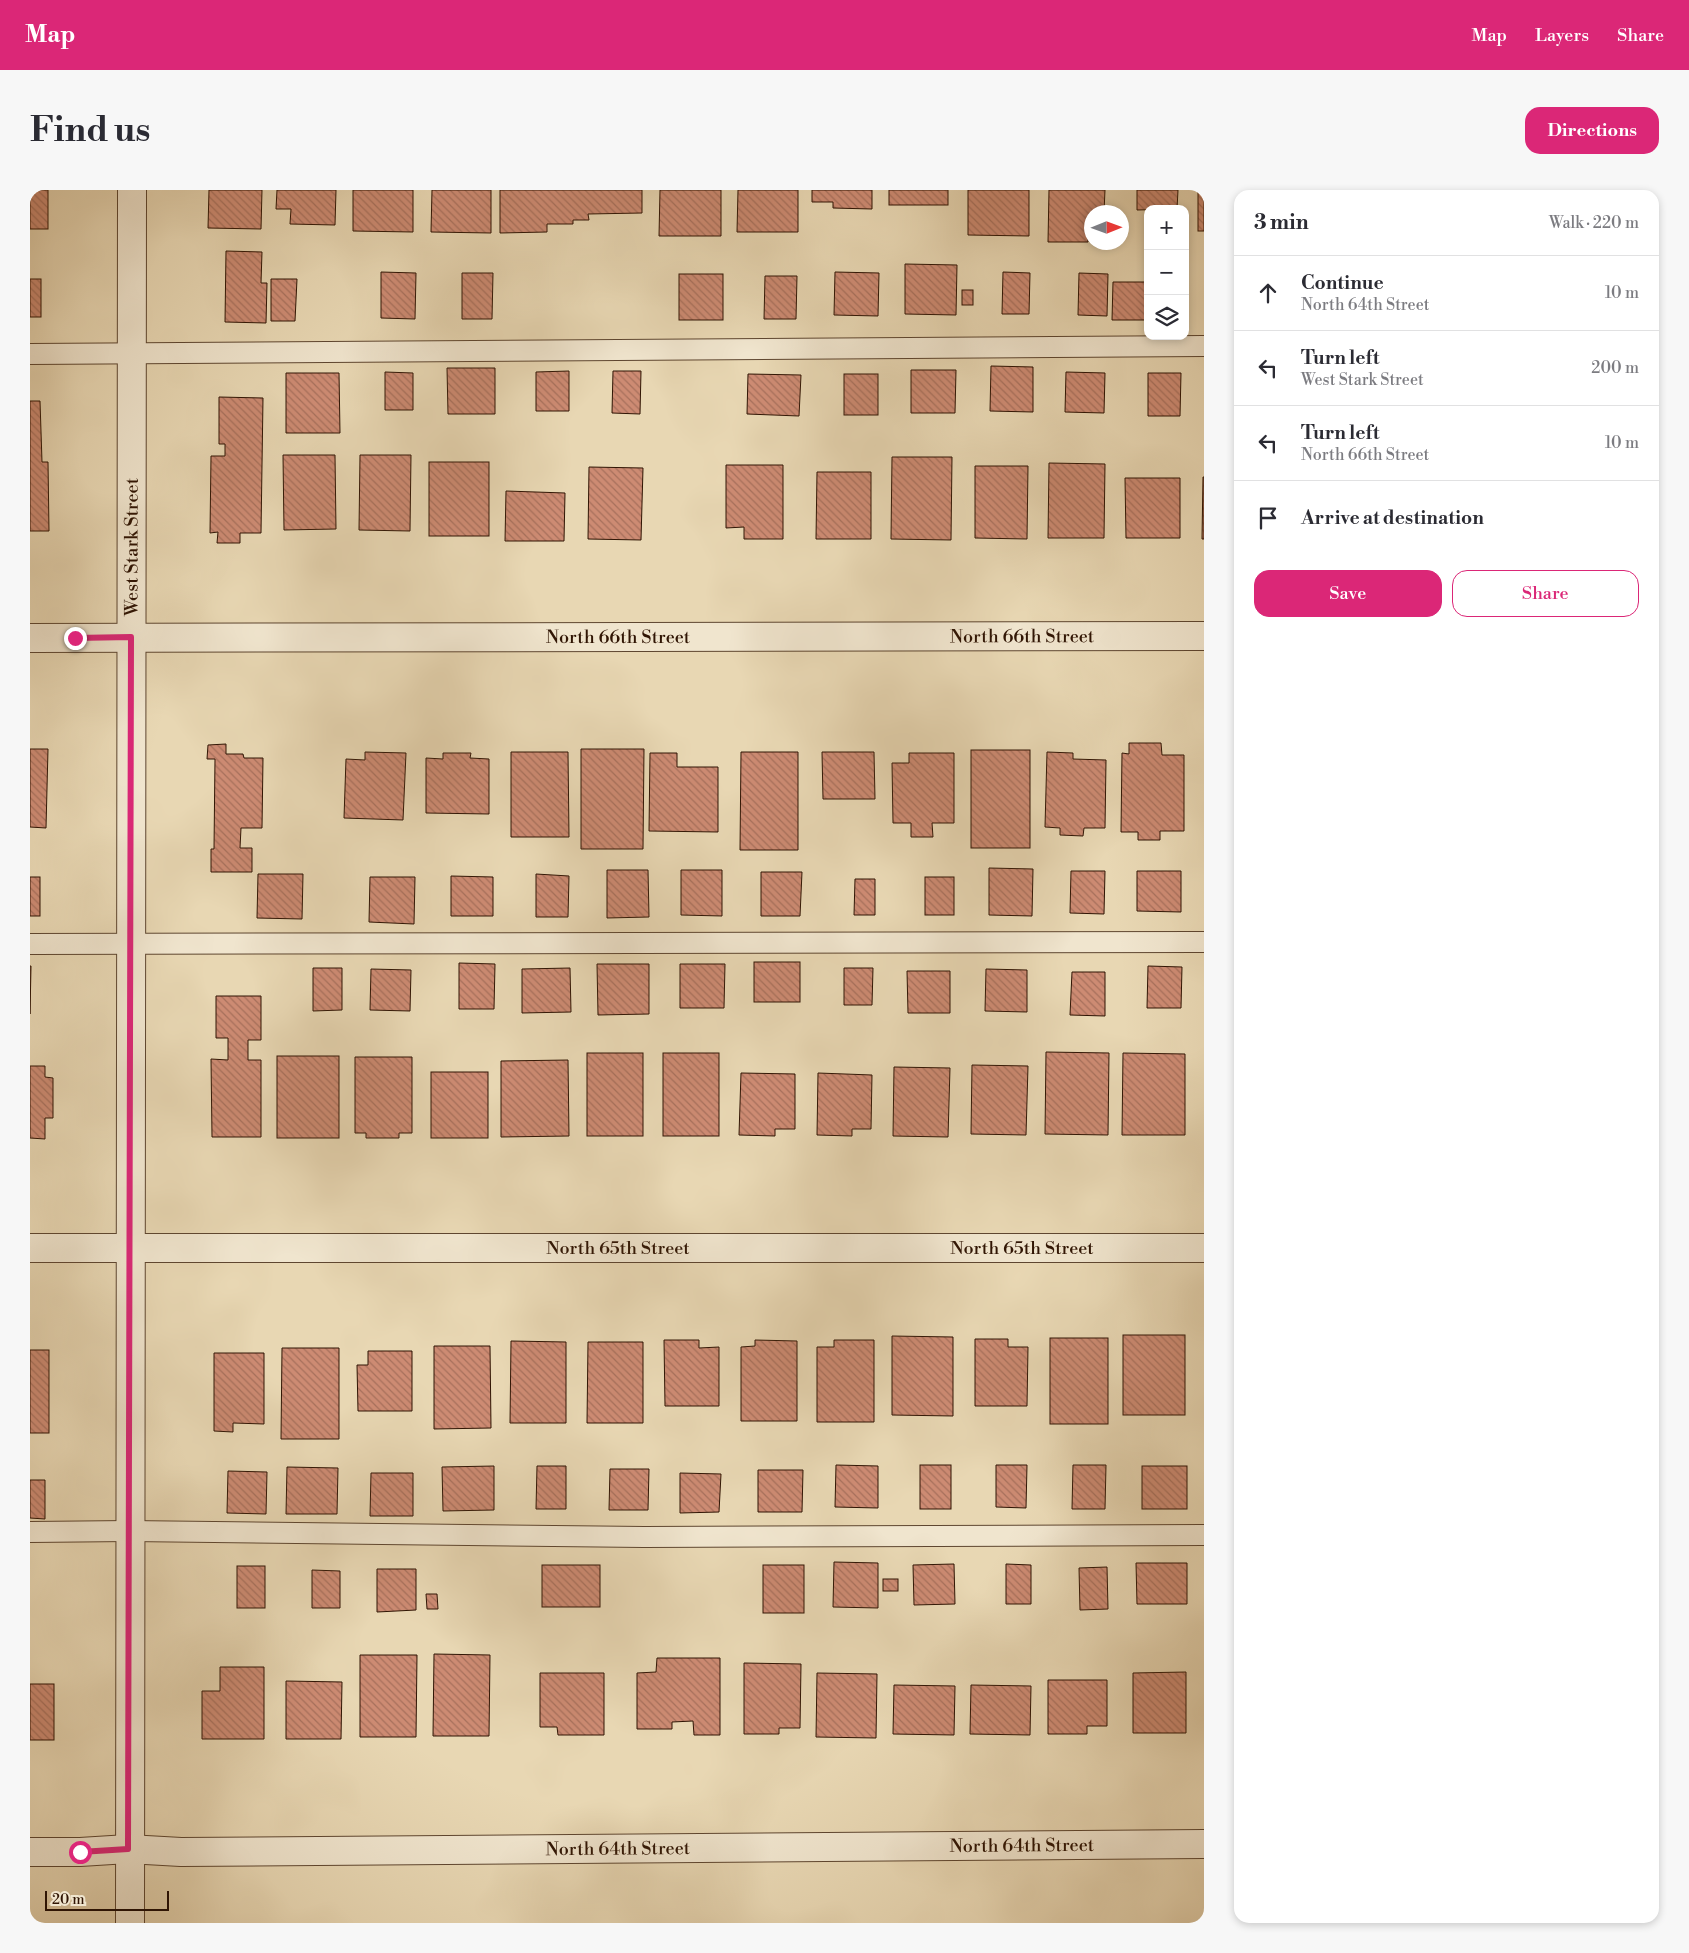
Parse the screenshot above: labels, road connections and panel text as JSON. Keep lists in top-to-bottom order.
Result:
{
  "streets": {
    "street": [
      "West Stark Street",
      "North 66th Street",
      "North 65th Street",
      "North 64th Street"
    ]
  },
  "crossings": [
    ["West Stark Street", "North 66th Street"],
    ["West Stark Street", "North 65th Street"],
    ["West Stark Street", "North 64th Street"]
  ],
  "scale_bar": "20 m",
  "north": "right",
  "page": {
    "header": "Map",
    "nav": ["Map", "Layers", "Share"],
    "buttons": [
      "Directions",
      ["Save", "Share"]
    ],
    "title": "Find us",
    "heading": ["3 min", "Walk · 220 m"],
    "map_buttons": ["+", "−"],
    "list": [
      ["Continue", "North 64th Street", "10 m"],
      ["Turn left", "West Stark Street", "200 m"],
      ["Turn left", "North 66th Street", "10 m"],
      "Arrive at destination"
    ],
    "scale": "20 m"
  }
}
